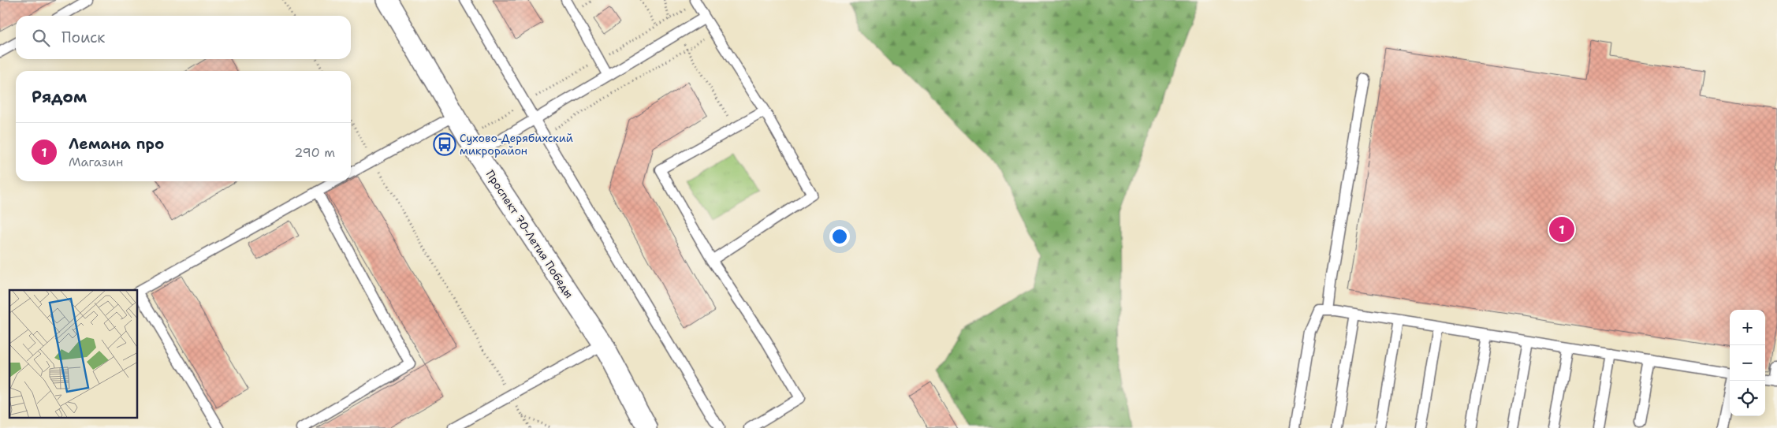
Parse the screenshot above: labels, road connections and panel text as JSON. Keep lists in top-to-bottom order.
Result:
{
  "streets": {
    "street": ["Проспект 70-Летия Победы"]
  },
  "places": {
    "bus stop": ["Сухово-Дерябихский микрорайон"]
  },
  "page": {
    "search": "Поиск",
    "heading": "Рядом",
    "list": [
      {
        "mark": "1",
        "name": "Лемана про",
        "note": "Магазин",
        "value": "290 m"
      }
    ],
    "pins": "1",
    "map_buttons": ["+", "−"]
  }
}
